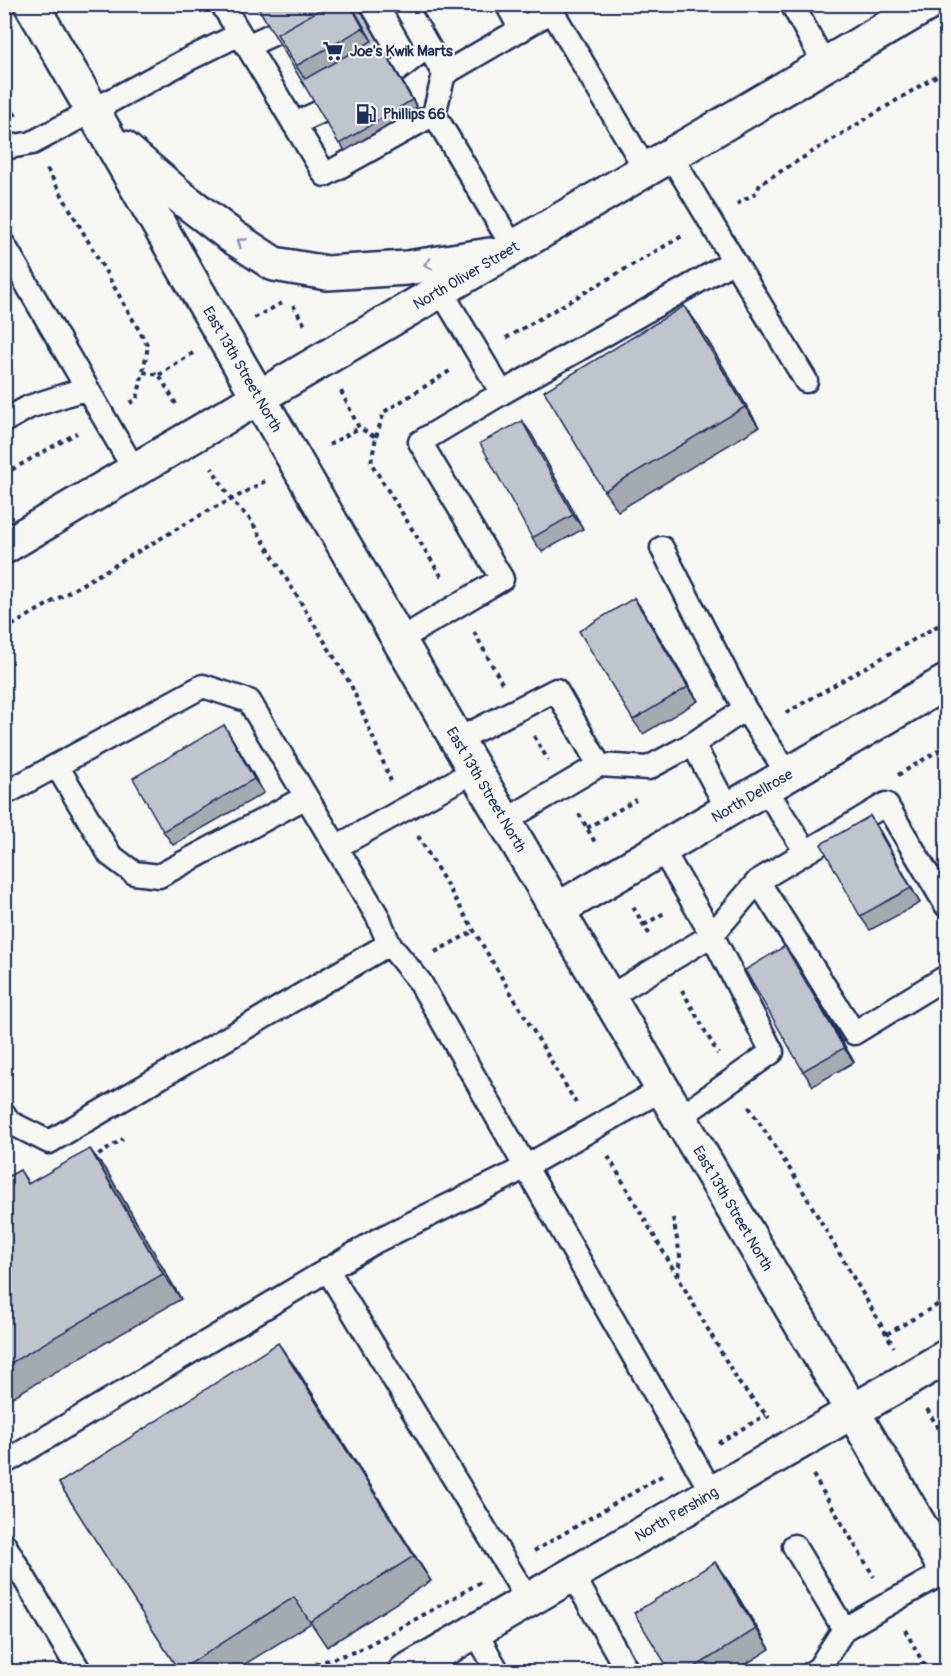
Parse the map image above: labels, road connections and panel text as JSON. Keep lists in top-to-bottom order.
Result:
{
  "streets": {
    "main road": [
      "North Oliver Street",
      "East 13th Street North",
      "North Dellrose",
      "North Pershing"
    ]
  },
  "crossings": [
    ["North Oliver Street", "East 13th Street North"],
    ["East 13th Street North", "North Dellrose"],
    ["East 13th Street North", "North Pershing"]
  ],
  "places": {
    "supermarket": ["Joe's Kwik Marts"],
    "fuel station": ["Phillips 66"]
  }
}
